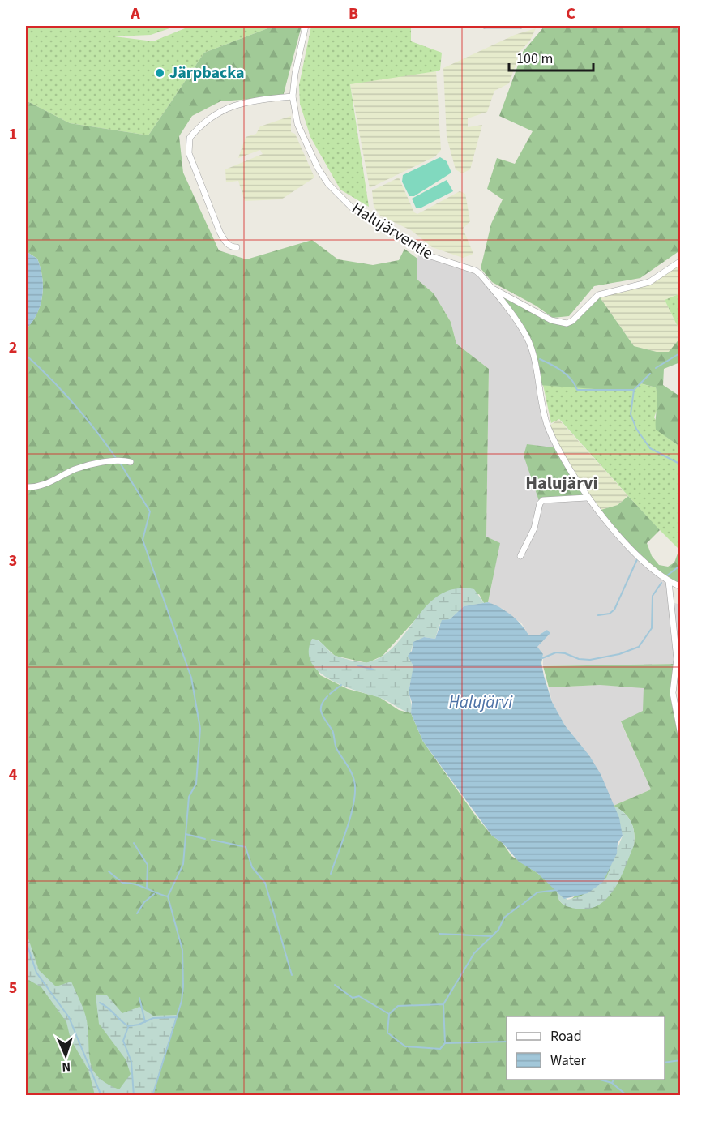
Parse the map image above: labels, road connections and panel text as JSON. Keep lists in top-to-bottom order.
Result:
{
  "streets": {
    "street": ["Halujärventie"]
  },
  "districts": ["Halujärvi"],
  "water": ["Halujärvi"],
  "places": ["Järpbacka"],
  "legend": ["Road", "Water"],
  "scale_bar": "100 m",
  "north": "bottom",
  "grid": {
    "columns": ["A", "B", "C"],
    "rows": [
      "1",
      "2",
      "3",
      "4",
      "5"
    ]
  }
}
